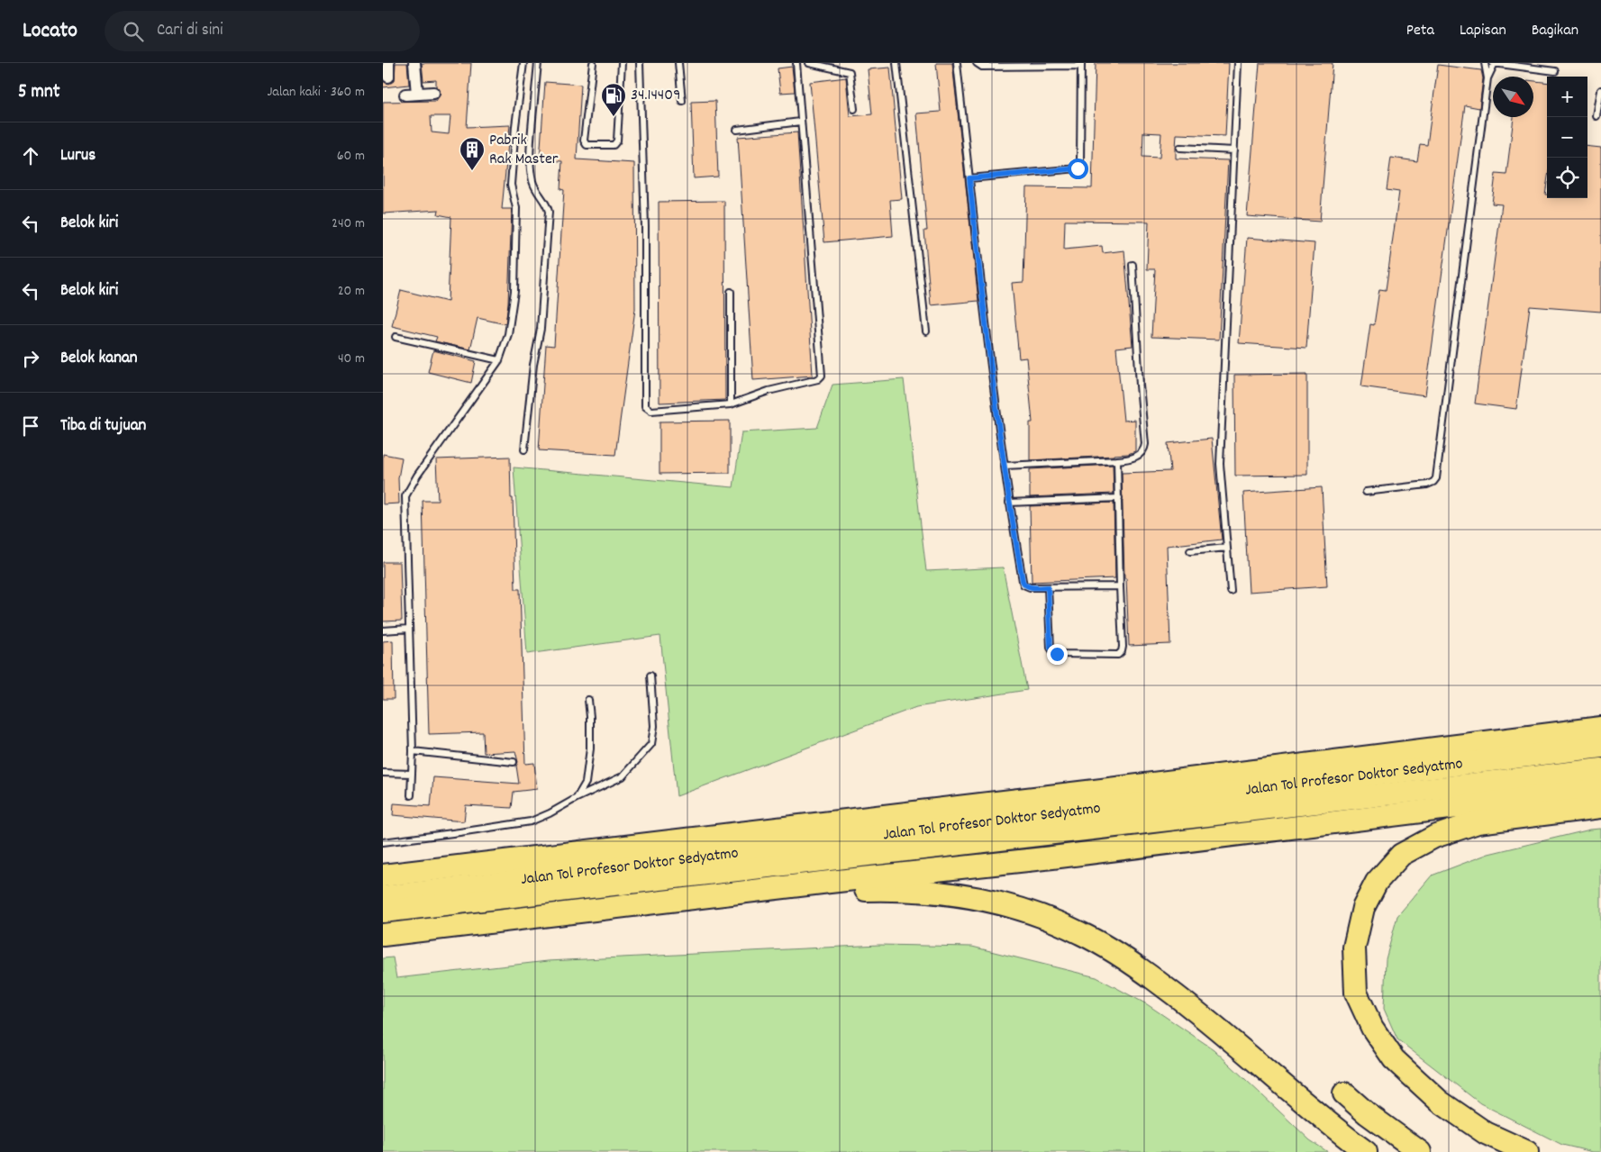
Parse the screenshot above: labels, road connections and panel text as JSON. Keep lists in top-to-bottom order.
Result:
{
  "streets": {
    "highway": ["Jalan Tol Profesor Doktor Sedyatmo"]
  },
  "places": {
    "fuel station": ["34.14409"],
    "building": ["Pabrik Rak Master"]
  },
  "north": "bottom right",
  "page": {
    "header": "Locato",
    "search": "Cari di sini",
    "nav": ["Peta", "Lapisan", "Bagikan"],
    "heading": ["5 mnt", "Jalan kaki · 360 m"],
    "map_buttons": ["+", "−"],
    "list": [
      ["Lurus", "60 m"],
      ["Belok kiri", "240 m"],
      ["Belok kiri", "20 m"],
      ["Belok kanan", "40 m"],
      "Tiba di tujuan"
    ]
  }
}
